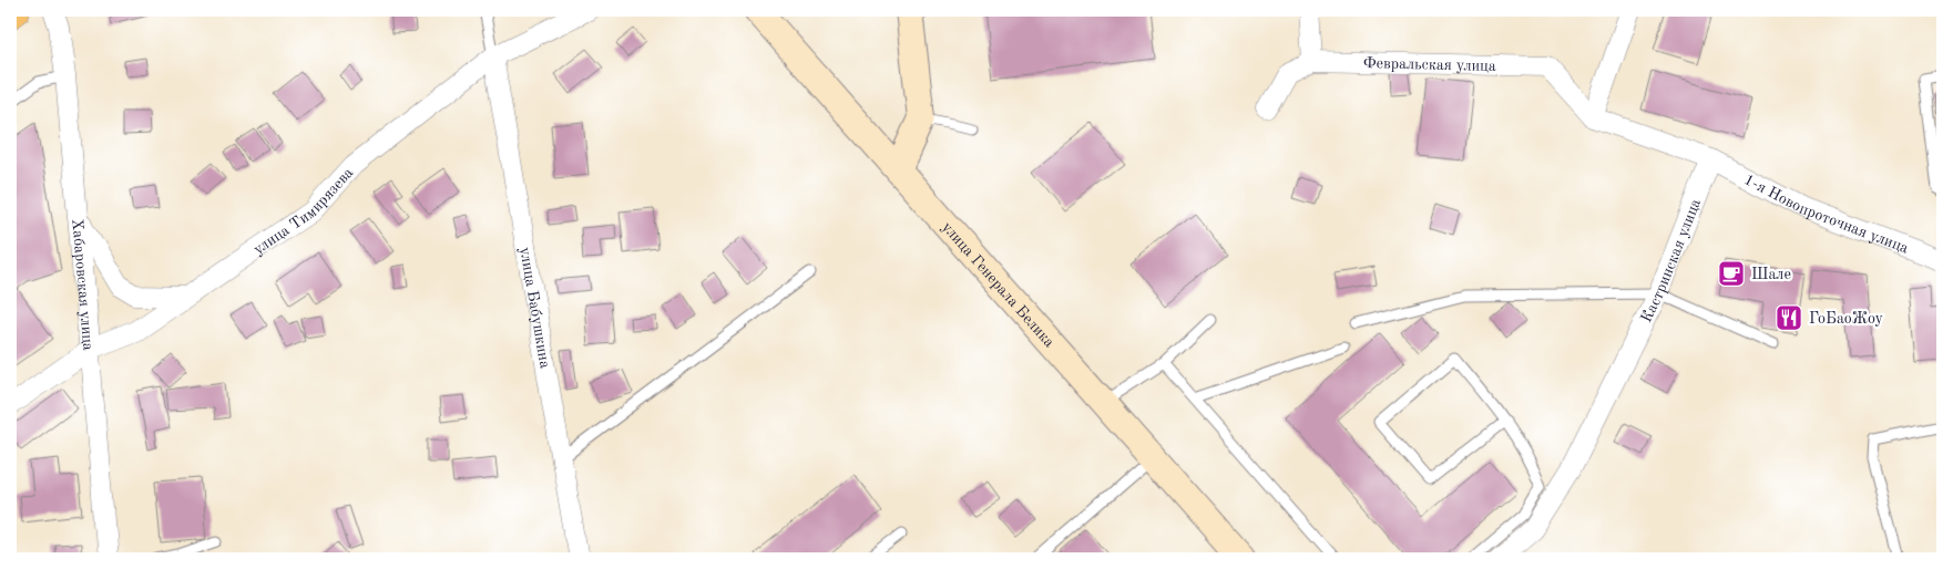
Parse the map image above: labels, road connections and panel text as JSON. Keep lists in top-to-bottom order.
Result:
{
  "streets": {
    "main road": ["улица Генерала Белика"],
    "street": [
      "Февральская улица",
      "улица Тимирязева",
      "1-я Новопроточная улица",
      "Кастринская улица",
      "Хабаровская улица",
      "улица Бабушкина"
    ]
  },
  "crossings": [
    ["улица Тимирязева", "Хабаровская улица"],
    ["улица Тимирязева", "улица Бабушкина"],
    ["1-я Новопроточная улица", "Кастринская улица"]
  ],
  "places": {
    "cafe": ["Шале"],
    "restaurant": ["ГоБаоЖоу"]
  }
}
